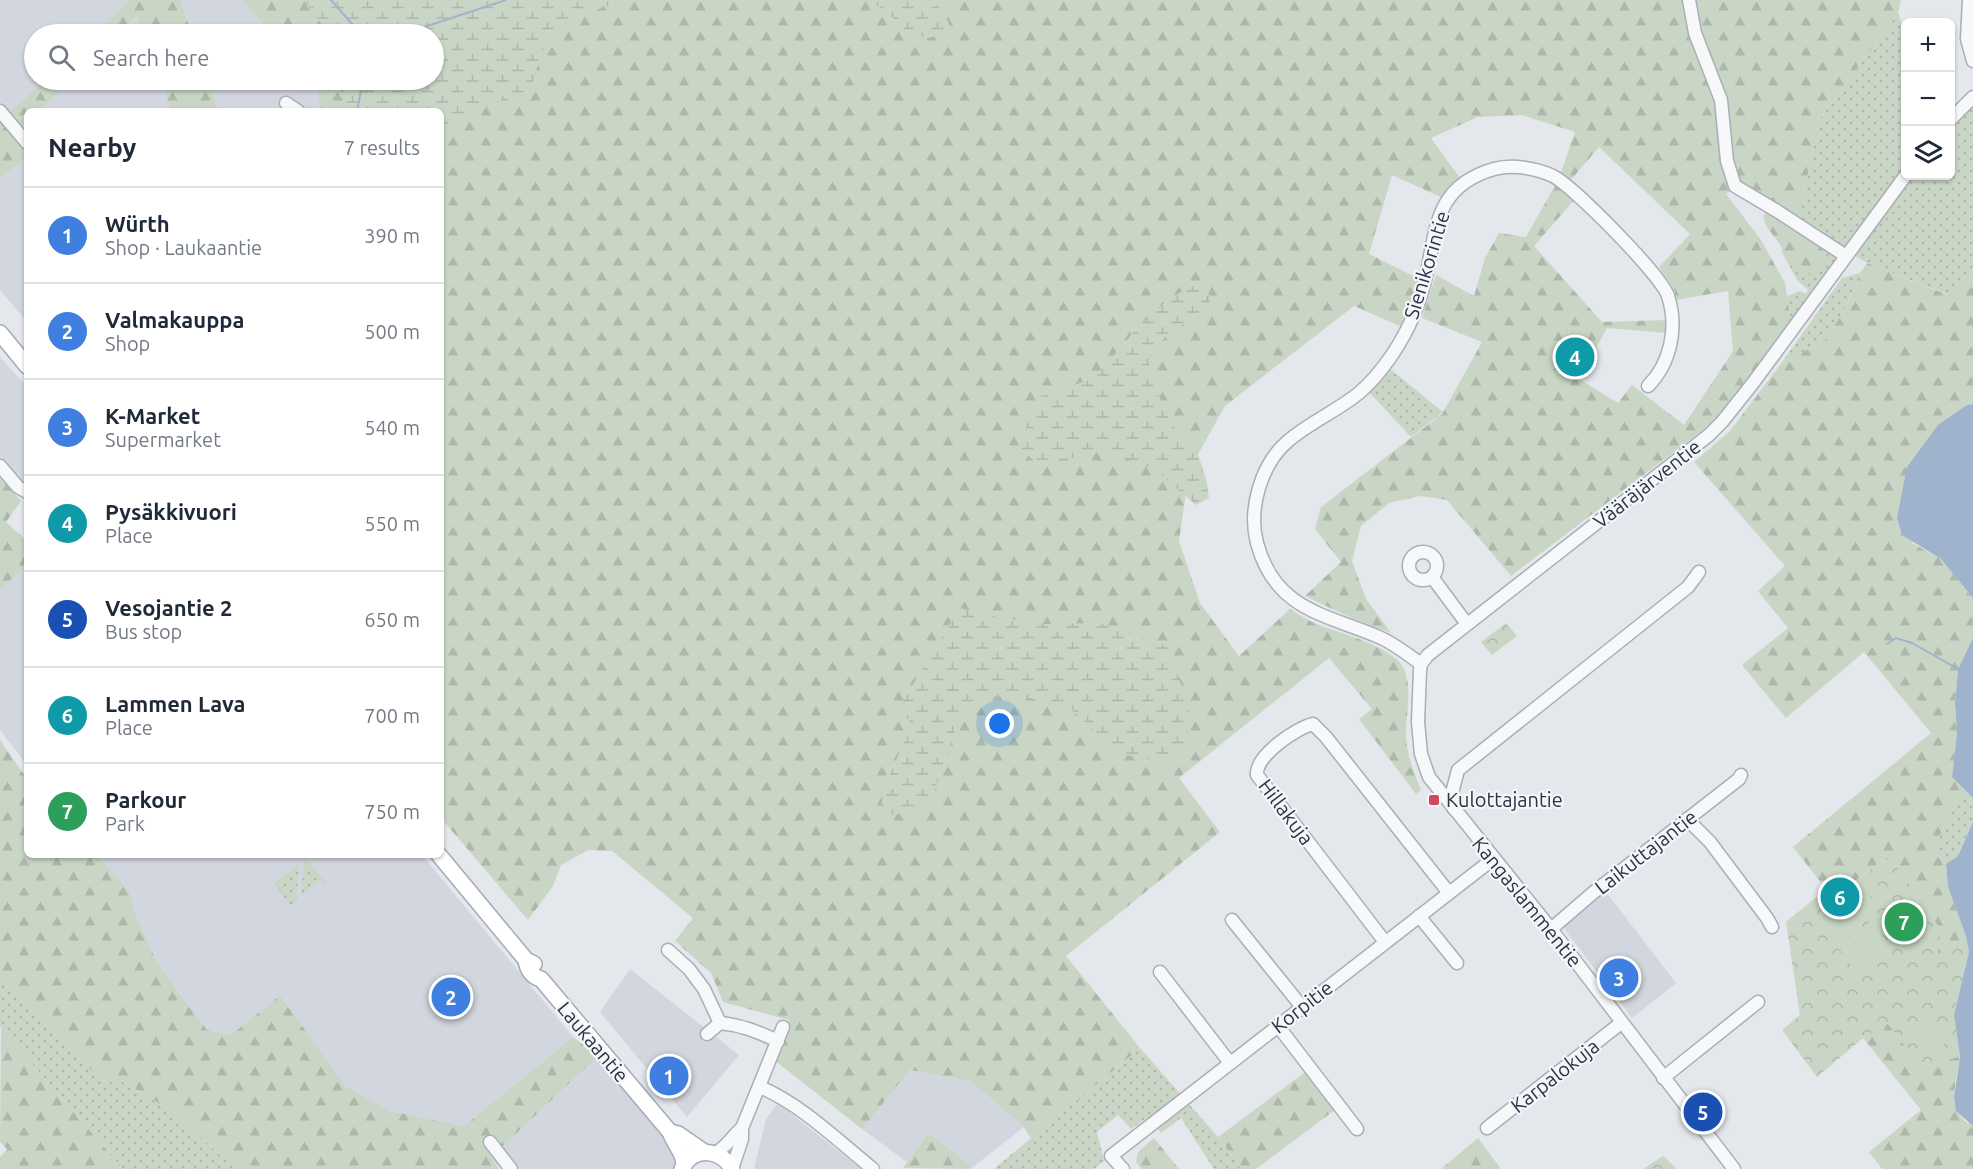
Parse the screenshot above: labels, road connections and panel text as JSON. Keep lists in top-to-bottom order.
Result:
{
  "streets": {
    "main road": ["Laukaantie"],
    "street": [
      "Sienikorintie",
      "Vääräjärventie",
      "Hillakuja",
      "Laikuttajantie",
      "Kangaslammentie",
      "Korpitie",
      "Karpalokuja"
    ]
  },
  "crossings": [
    ["Sienikorintie", "Vääräjärventie"],
    ["Sienikorintie", "Kangaslammentie"],
    ["Vääräjärventie", "Kangaslammentie"],
    ["Hillakuja", "Korpitie"],
    ["Laikuttajantie", "Kangaslammentie"],
    ["Kangaslammentie", "Korpitie"],
    ["Kangaslammentie", "Karpalokuja"]
  ],
  "places": {
    "transit": ["Kulottajantie"]
  },
  "page": {
    "map_buttons": ["+", "−"],
    "search": "Search here",
    "heading": ["Nearby", "7 results"],
    "list": [
      {
        "mark": "1",
        "name": "Würth",
        "note": "Shop · Laukaantie",
        "value": "390 m"
      },
      {
        "mark": "2",
        "name": "Valmakauppa",
        "note": "Shop",
        "value": "500 m"
      },
      {
        "mark": "3",
        "name": "K-Market",
        "note": "Supermarket",
        "value": "540 m"
      },
      {
        "mark": "4",
        "name": "Pysäkkivuori",
        "note": "Place",
        "value": "550 m"
      },
      {
        "mark": "5",
        "name": "Vesojantie 2",
        "note": "Bus stop",
        "value": "650 m"
      },
      {
        "mark": "6",
        "name": "Lammen Lava",
        "note": "Place",
        "value": "700 m"
      },
      {
        "mark": "7",
        "name": "Parkour",
        "note": "Park",
        "value": "750 m"
      }
    ],
    "pins": [
      "4",
      "6",
      "7",
      "3",
      "2",
      "1",
      "5"
    ]
  }
}
